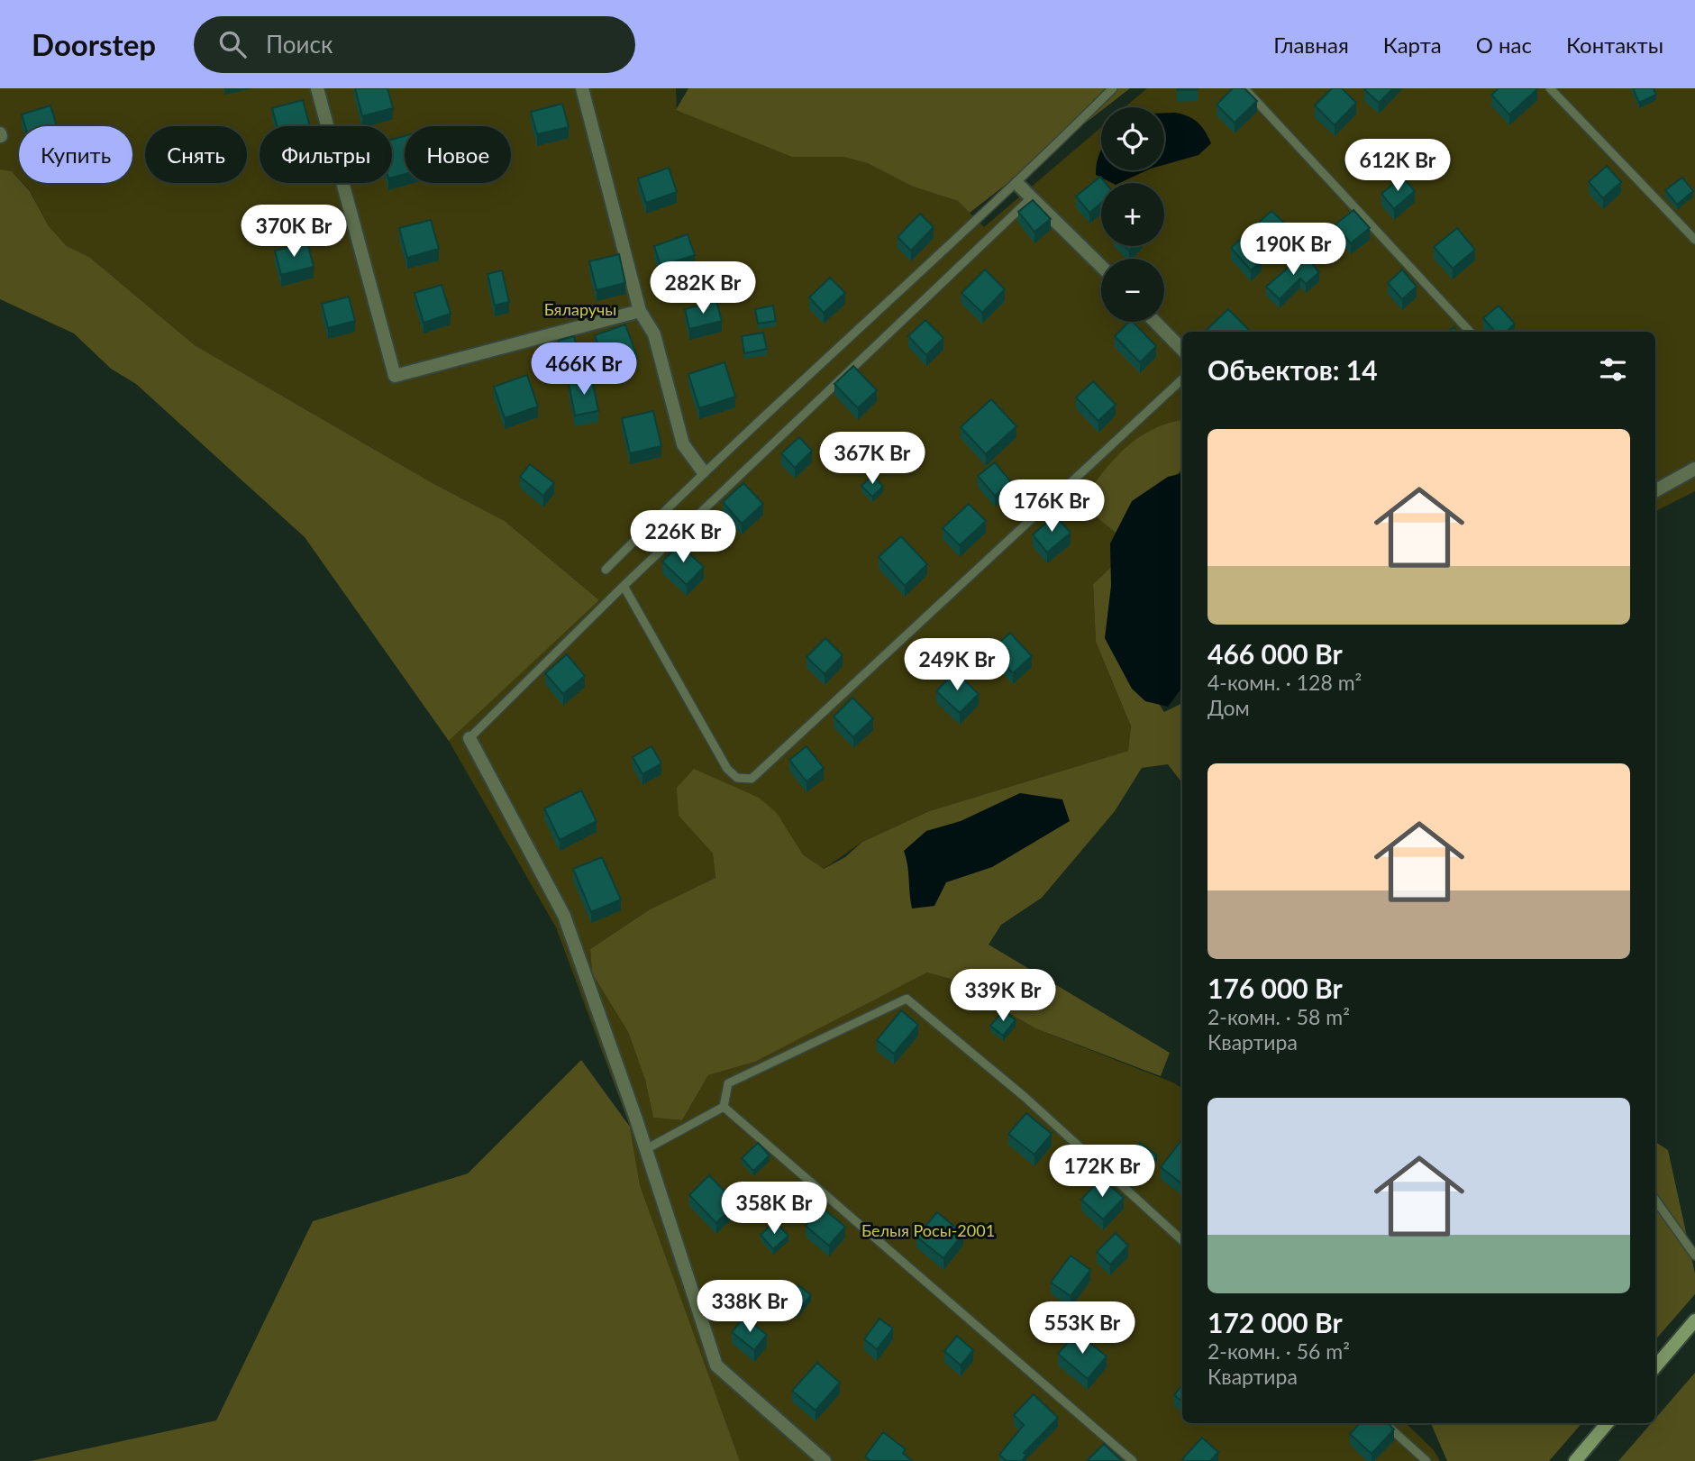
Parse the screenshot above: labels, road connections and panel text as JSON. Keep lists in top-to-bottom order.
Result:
{
  "parks": ["Бяларучы", "Белыя Росы-2001"],
  "page": {
    "header": "Doorstep",
    "search": "Поиск",
    "nav": [
      "Главная",
      "Карта",
      "О нас",
      "Контакты"
    ],
    "map_buttons": ["+", "−"],
    "chip": [
      "Купить",
      "Снять",
      "Фильтры",
      "Новое"
    ],
    "price": [
      "612K Br",
      "370K Br",
      "190K Br",
      "282K Br",
      "466K Br",
      "367K Br",
      "176K Br",
      "226K Br",
      "249K Br",
      "339K Br",
      "172K Br",
      "358K Br",
      "338K Br",
      "553K Br"
    ],
    "heading": "Объектов: 14",
    "list": [
      {
        "name": "466 000 Br",
        "note": "4-комн. · 128 m² · Дом"
      },
      {
        "name": "176 000 Br",
        "note": "2-комн. · 58 m² · Квартира"
      },
      {
        "name": "172 000 Br",
        "note": "2-комн. · 56 m² · Квартира"
      }
    ]
  }
}
